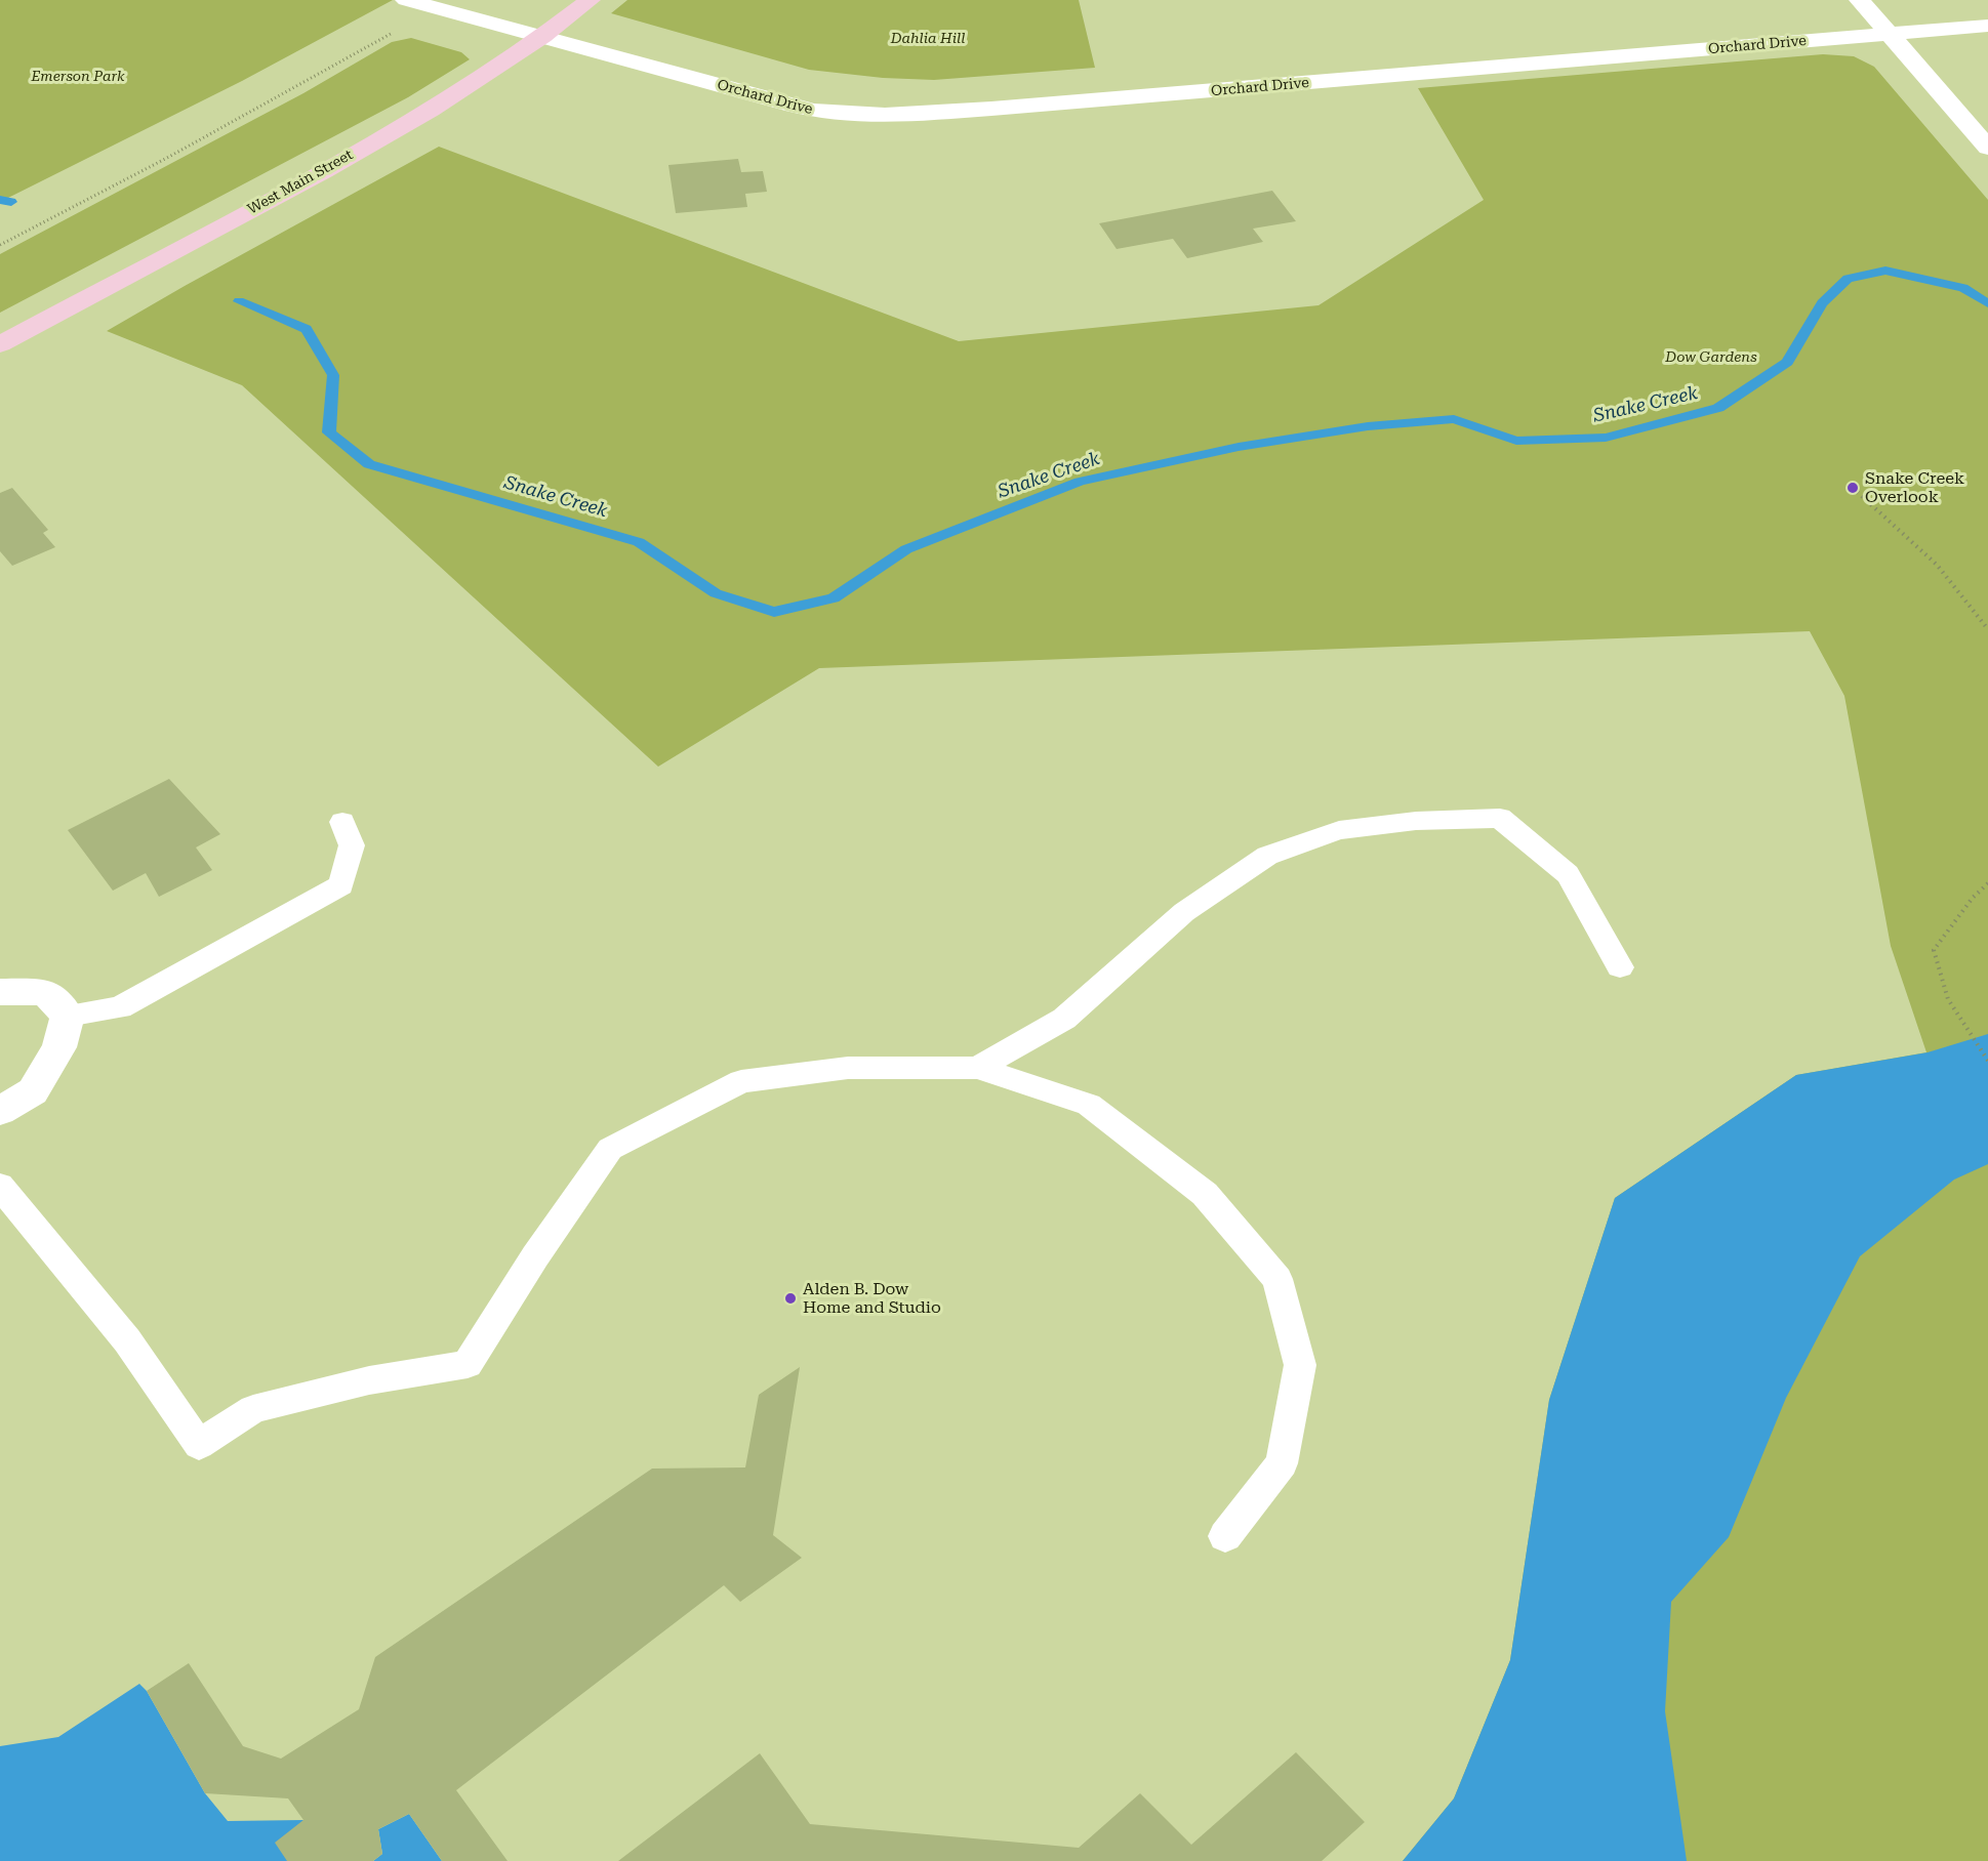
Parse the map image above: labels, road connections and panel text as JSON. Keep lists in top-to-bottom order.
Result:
{
  "streets": {
    "street": ["Orchard Drive", "West Main Street"]
  },
  "crossings": [
    ["Orchard Drive", "West Main Street"]
  ],
  "water": ["Snake Creek"],
  "parks": ["Dahlia Hill", "Emerson Park", "Dow Gardens"],
  "places": ["Snake Creek Overlook", "Alden B. Dow Home and Studio"]
}
